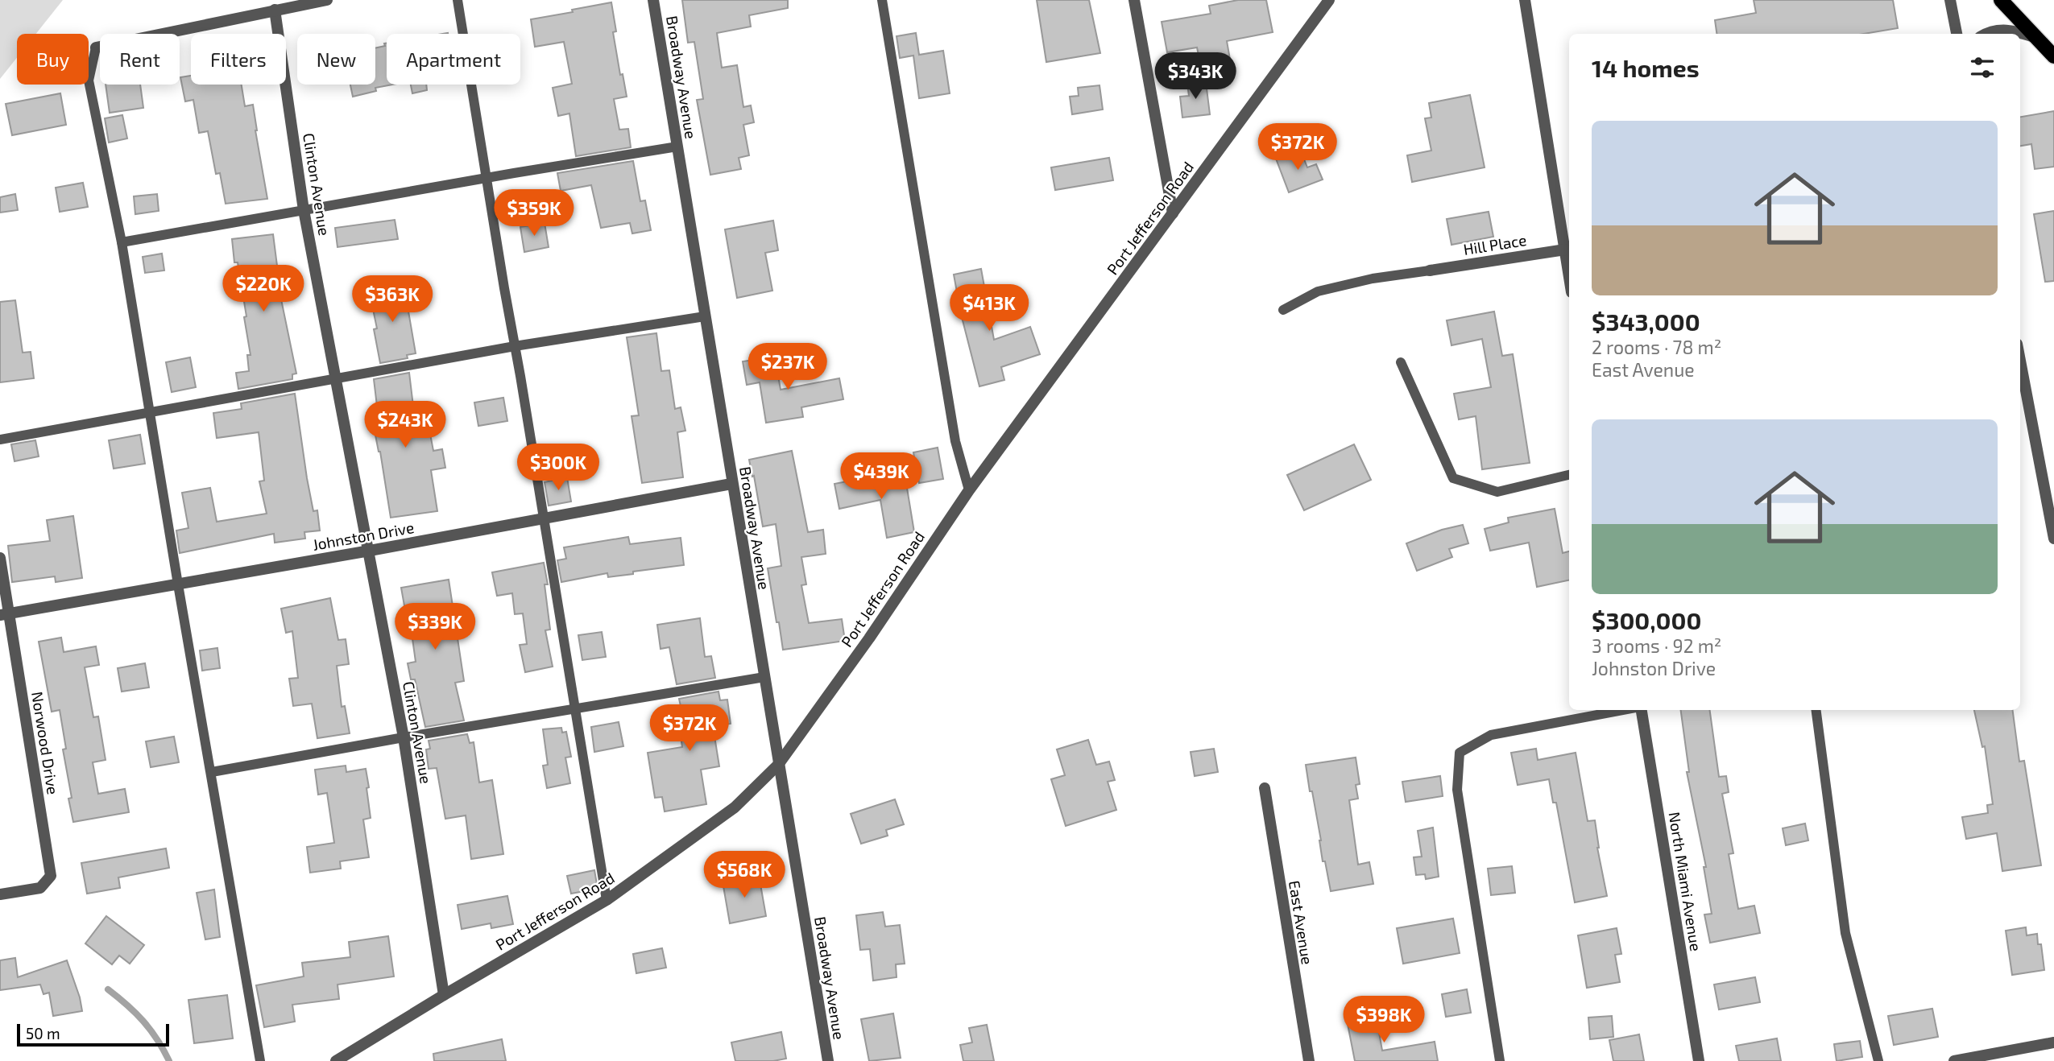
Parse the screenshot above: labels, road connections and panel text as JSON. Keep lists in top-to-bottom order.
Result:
{
  "streets": {
    "street": [
      "Broadway Avenue",
      "Clinton Avenue",
      "Port Jefferson Road",
      "Hill Place",
      "Johnston Drive",
      "Norwood Drive",
      "North Miami Avenue",
      "East Avenue"
    ]
  },
  "crossings": [
    ["Broadway Avenue", "Port Jefferson Road"],
    ["Broadway Avenue", "Johnston Drive"],
    ["Clinton Avenue", "Port Jefferson Road"],
    ["Clinton Avenue", "Johnston Drive"],
    ["Johnston Drive", "Norwood Drive"]
  ],
  "scale_bar": "50 m",
  "page": {
    "chip": [
      "Buy",
      "Rent",
      "Filters",
      "New",
      "Apartment"
    ],
    "heading": "14 homes",
    "price": [
      "$343K",
      "$372K",
      "$359K",
      "$220K",
      "$363K",
      "$413K",
      "$237K",
      "$243K",
      "$300K",
      "$439K",
      "$339K",
      "$372K",
      "$568K",
      "$398K"
    ],
    "list": [
      {
        "name": "$343,000",
        "note": "2 rooms · 78 m² · East Avenue"
      },
      {
        "name": "$300,000",
        "note": "3 rooms · 92 m² · Johnston Drive"
      }
    ],
    "scale": "50 m"
  }
}
